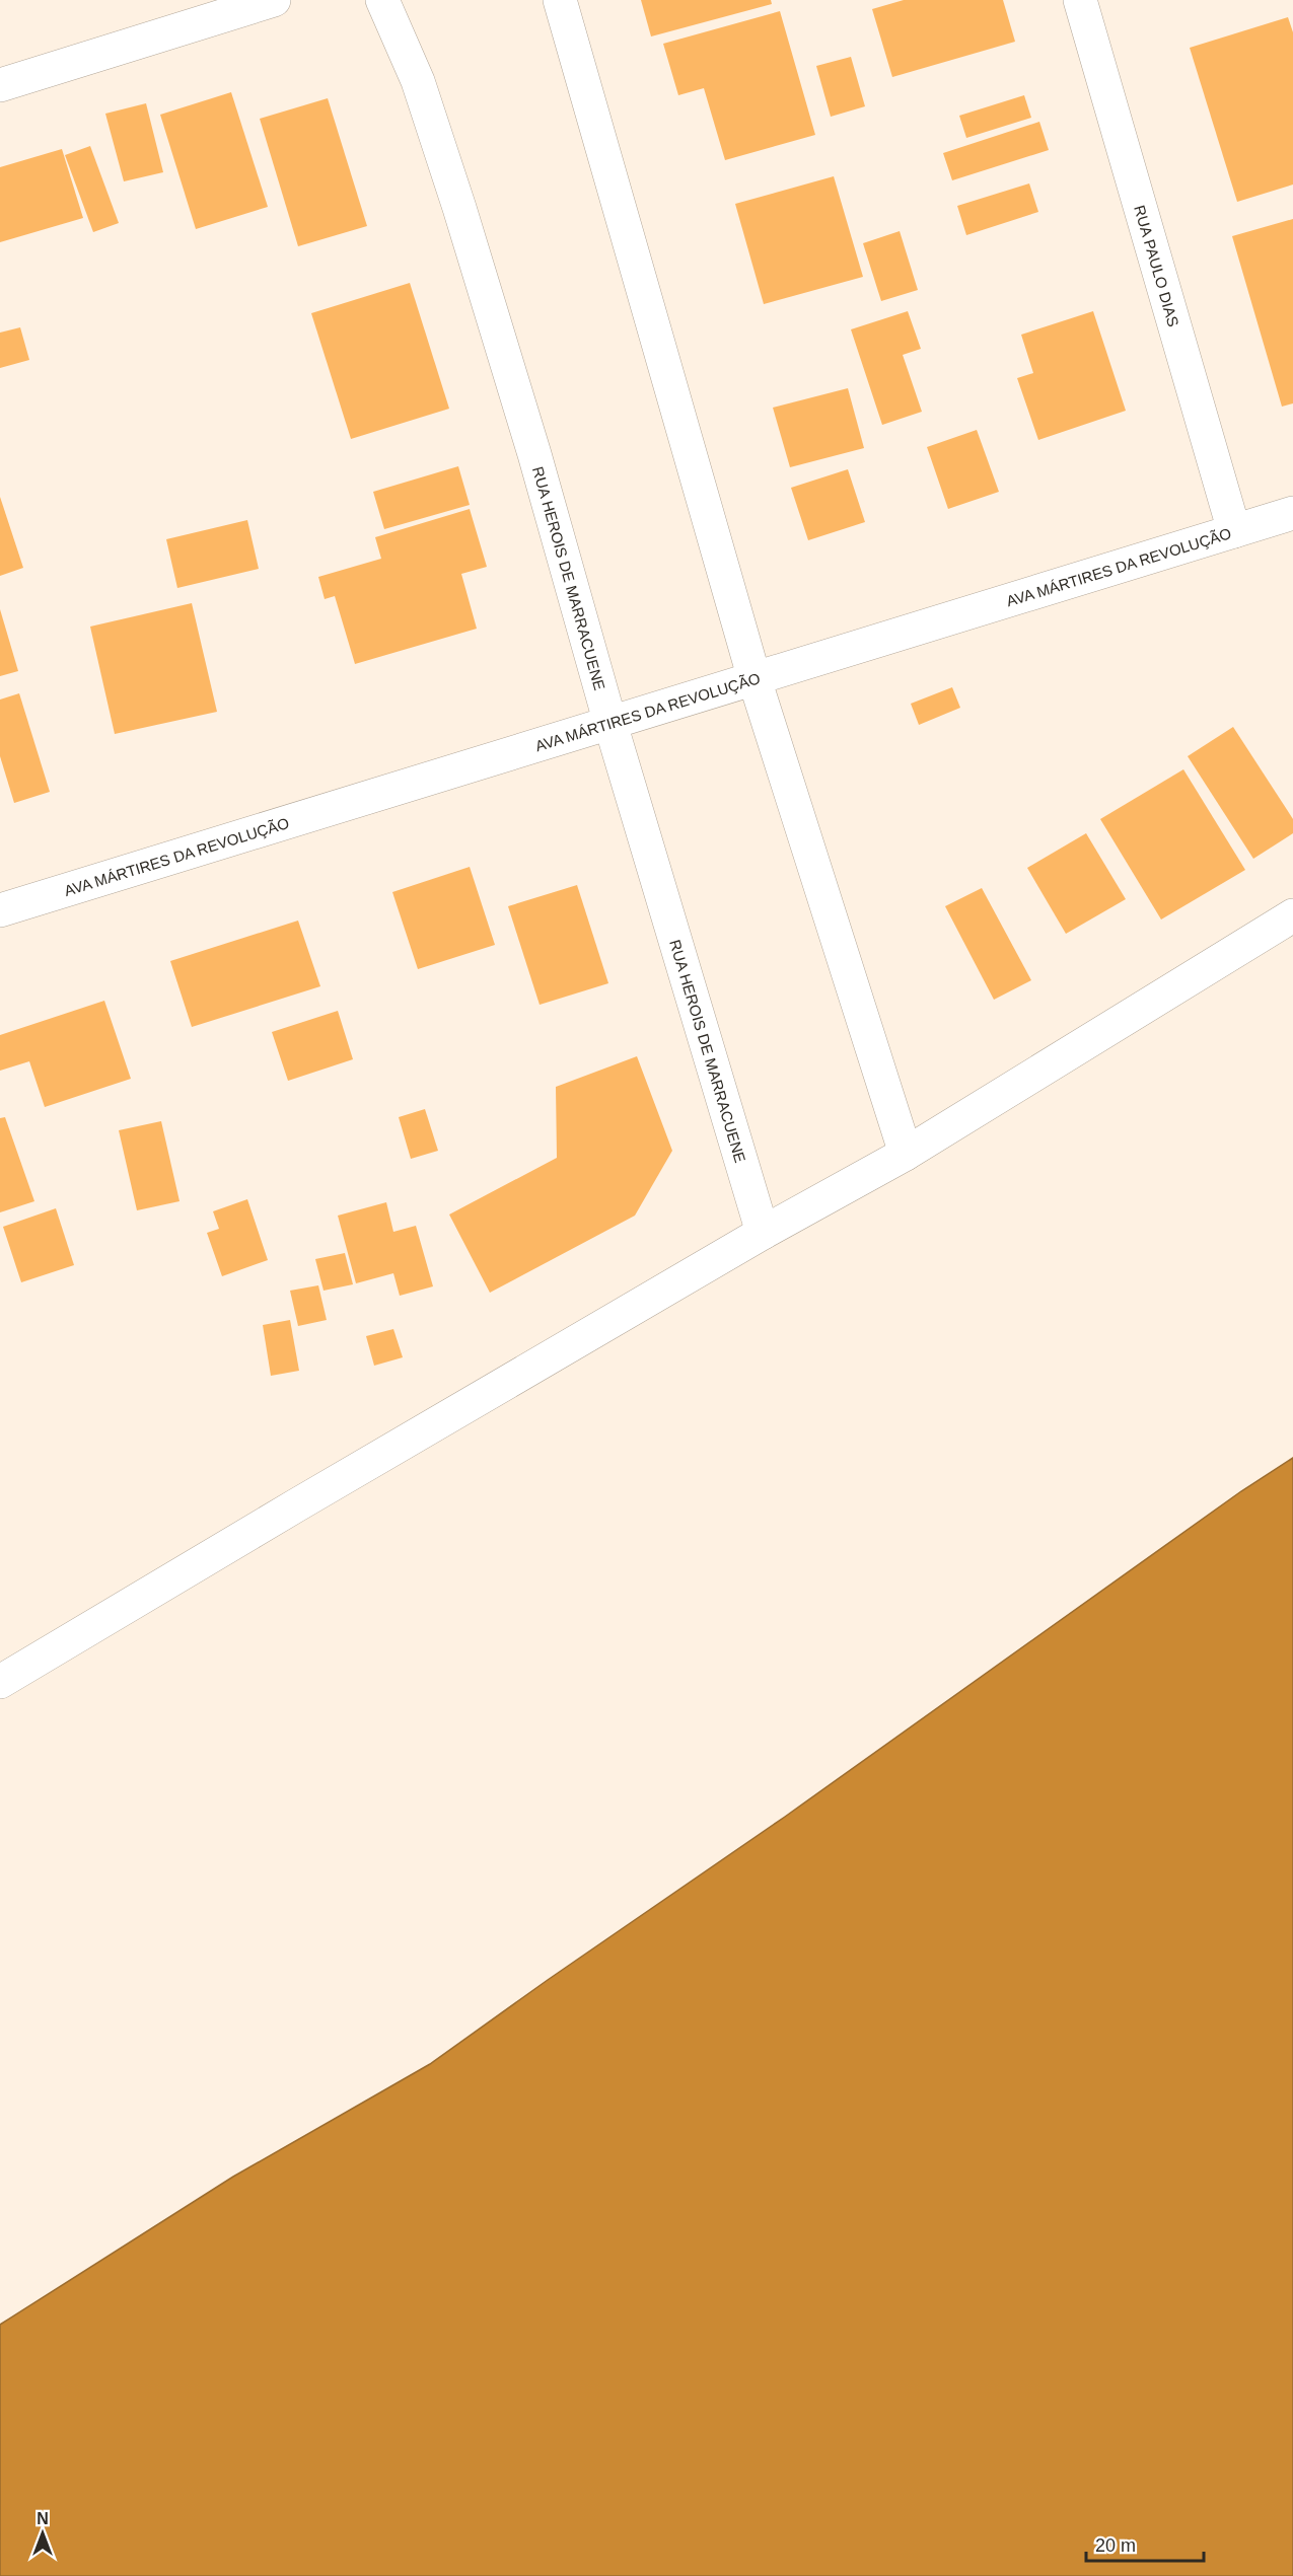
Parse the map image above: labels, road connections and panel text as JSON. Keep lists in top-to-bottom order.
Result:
{
  "streets": {
    "street": ["RUA PAULO DIAS", "AVA MÁRTIRES DA REVOLUÇÃO", "RUA HEROIS DE MARRACUENE"]
  },
  "crossings": [
    ["RUA PAULO DIAS", "AVA MÁRTIRES DA REVOLUÇÃO"],
    ["AVA MÁRTIRES DA REVOLUÇÃO", "RUA HEROIS DE MARRACUENE"]
  ],
  "scale_bar": "20 m",
  "north": "top"
}
